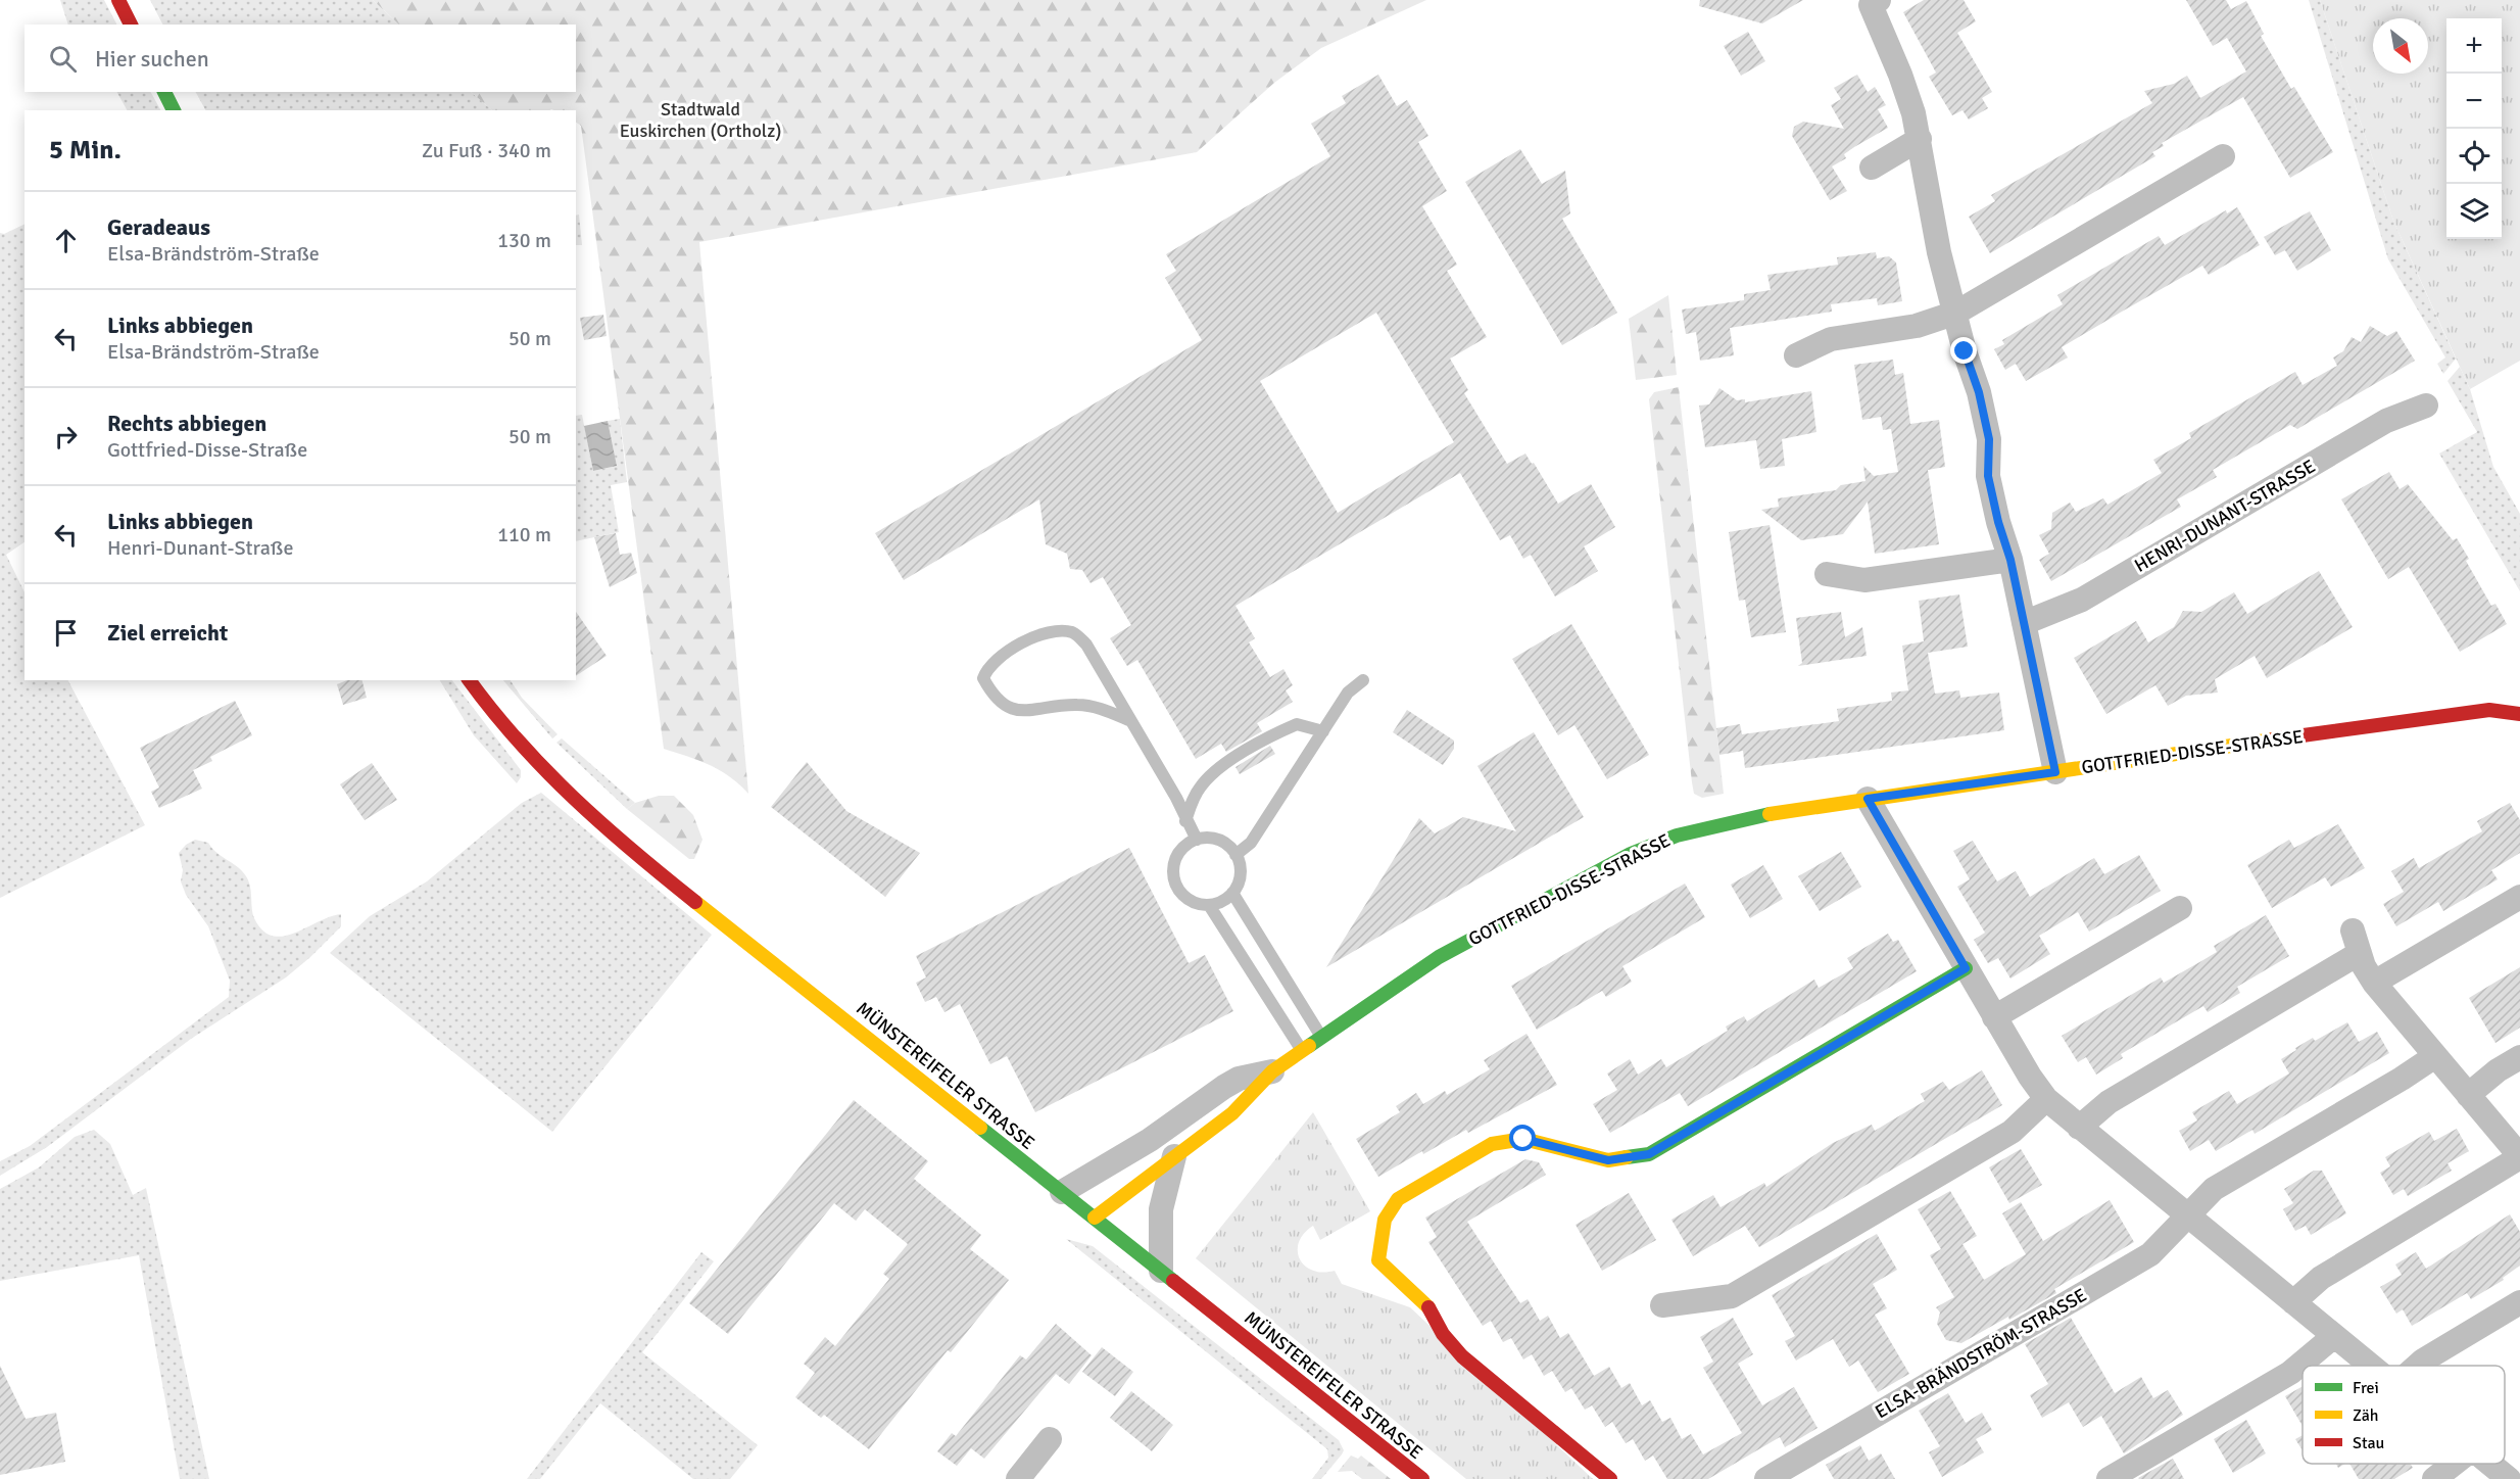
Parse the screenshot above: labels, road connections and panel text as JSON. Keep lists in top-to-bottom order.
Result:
{
  "streets": {
    "street": [
      "HENRI-DUNANT-STRASSE",
      "GOTTFRIED-DISSE-STRASSE",
      "MÜNSTEREIFELER STRASSE",
      "ELSA-BRÄNDSTRÖM-STRASSE"
    ]
  },
  "crossings": [
    ["GOTTFRIED-DISSE-STRASSE", "MÜNSTEREIFELER STRASSE"]
  ],
  "parks": ["Stadtwald Euskirchen (Ortholz)"],
  "legend": ["Frei", "Zäh", "Stau"],
  "north": "bottom right",
  "page": {
    "map_buttons": ["+", "−"],
    "search": "Hier suchen",
    "heading": ["5 Min.", "Zu Fuß · 340 m"],
    "list": [
      ["Geradeaus", "Elsa-Brändström-Straße", "130 m"],
      ["Links abbiegen", "Elsa-Brändström-Straße", "50 m"],
      ["Rechts abbiegen", "Gottfried-Disse-Straße", "50 m"],
      ["Links abbiegen", "Henri-Dunant-Straße", "110 m"],
      "Ziel erreicht"
    ]
  }
}
